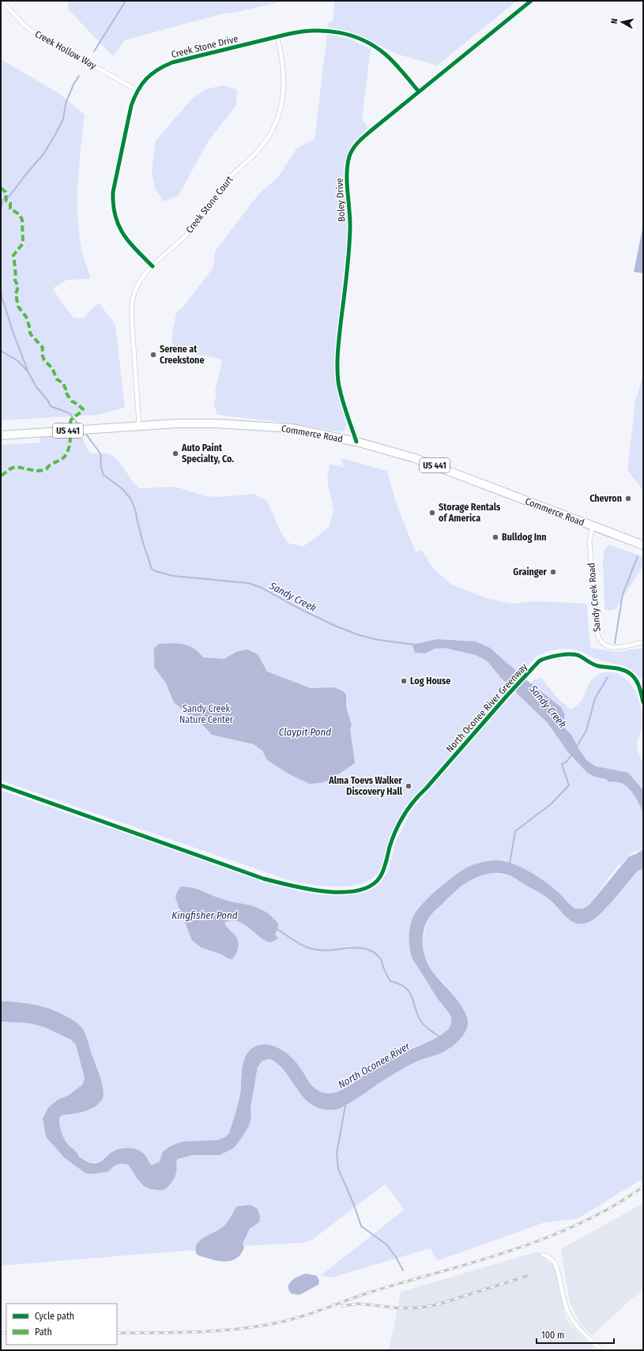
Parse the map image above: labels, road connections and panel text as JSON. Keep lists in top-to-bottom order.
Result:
{
  "streets": {
    "highway": ["US 441", "Commerce Road"],
    "street": [
      "Creek Stone Drive",
      "Creek Hollow Way",
      "Boley Drive",
      "Creek Stone Court",
      "Sandy Creek Road"
    ],
    "cycle path": ["North Oconee River Greenway"]
  },
  "crossings": [
    ["Creek Stone Drive", "Creek Hollow Way"],
    ["Creek Stone Drive", "Boley Drive"],
    ["Creek Stone Drive", "Creek Stone Court"],
    ["Boley Drive", "Commerce Road"],
    ["Creek Stone Court", "Commerce Road"],
    ["Commerce Road", "Sandy Creek Road"]
  ],
  "water": [
    "Sandy Creek",
    "Claypit Pond",
    "Kingfisher Pond",
    "North Oconee River"
  ],
  "parks": ["Sandy Creek Nature Center"],
  "places": [
    "Serene at Creekstone",
    "Auto Paint Specialty, Co.",
    "Chevron",
    "Storage Rentals of America",
    "Bulldog Inn",
    "Grainger",
    "Log House",
    "Alma Toevs Walker Discovery Hall"
  ],
  "legend": ["Cycle path", "Path"],
  "scale_bar": "100 m",
  "north": "left"
}
